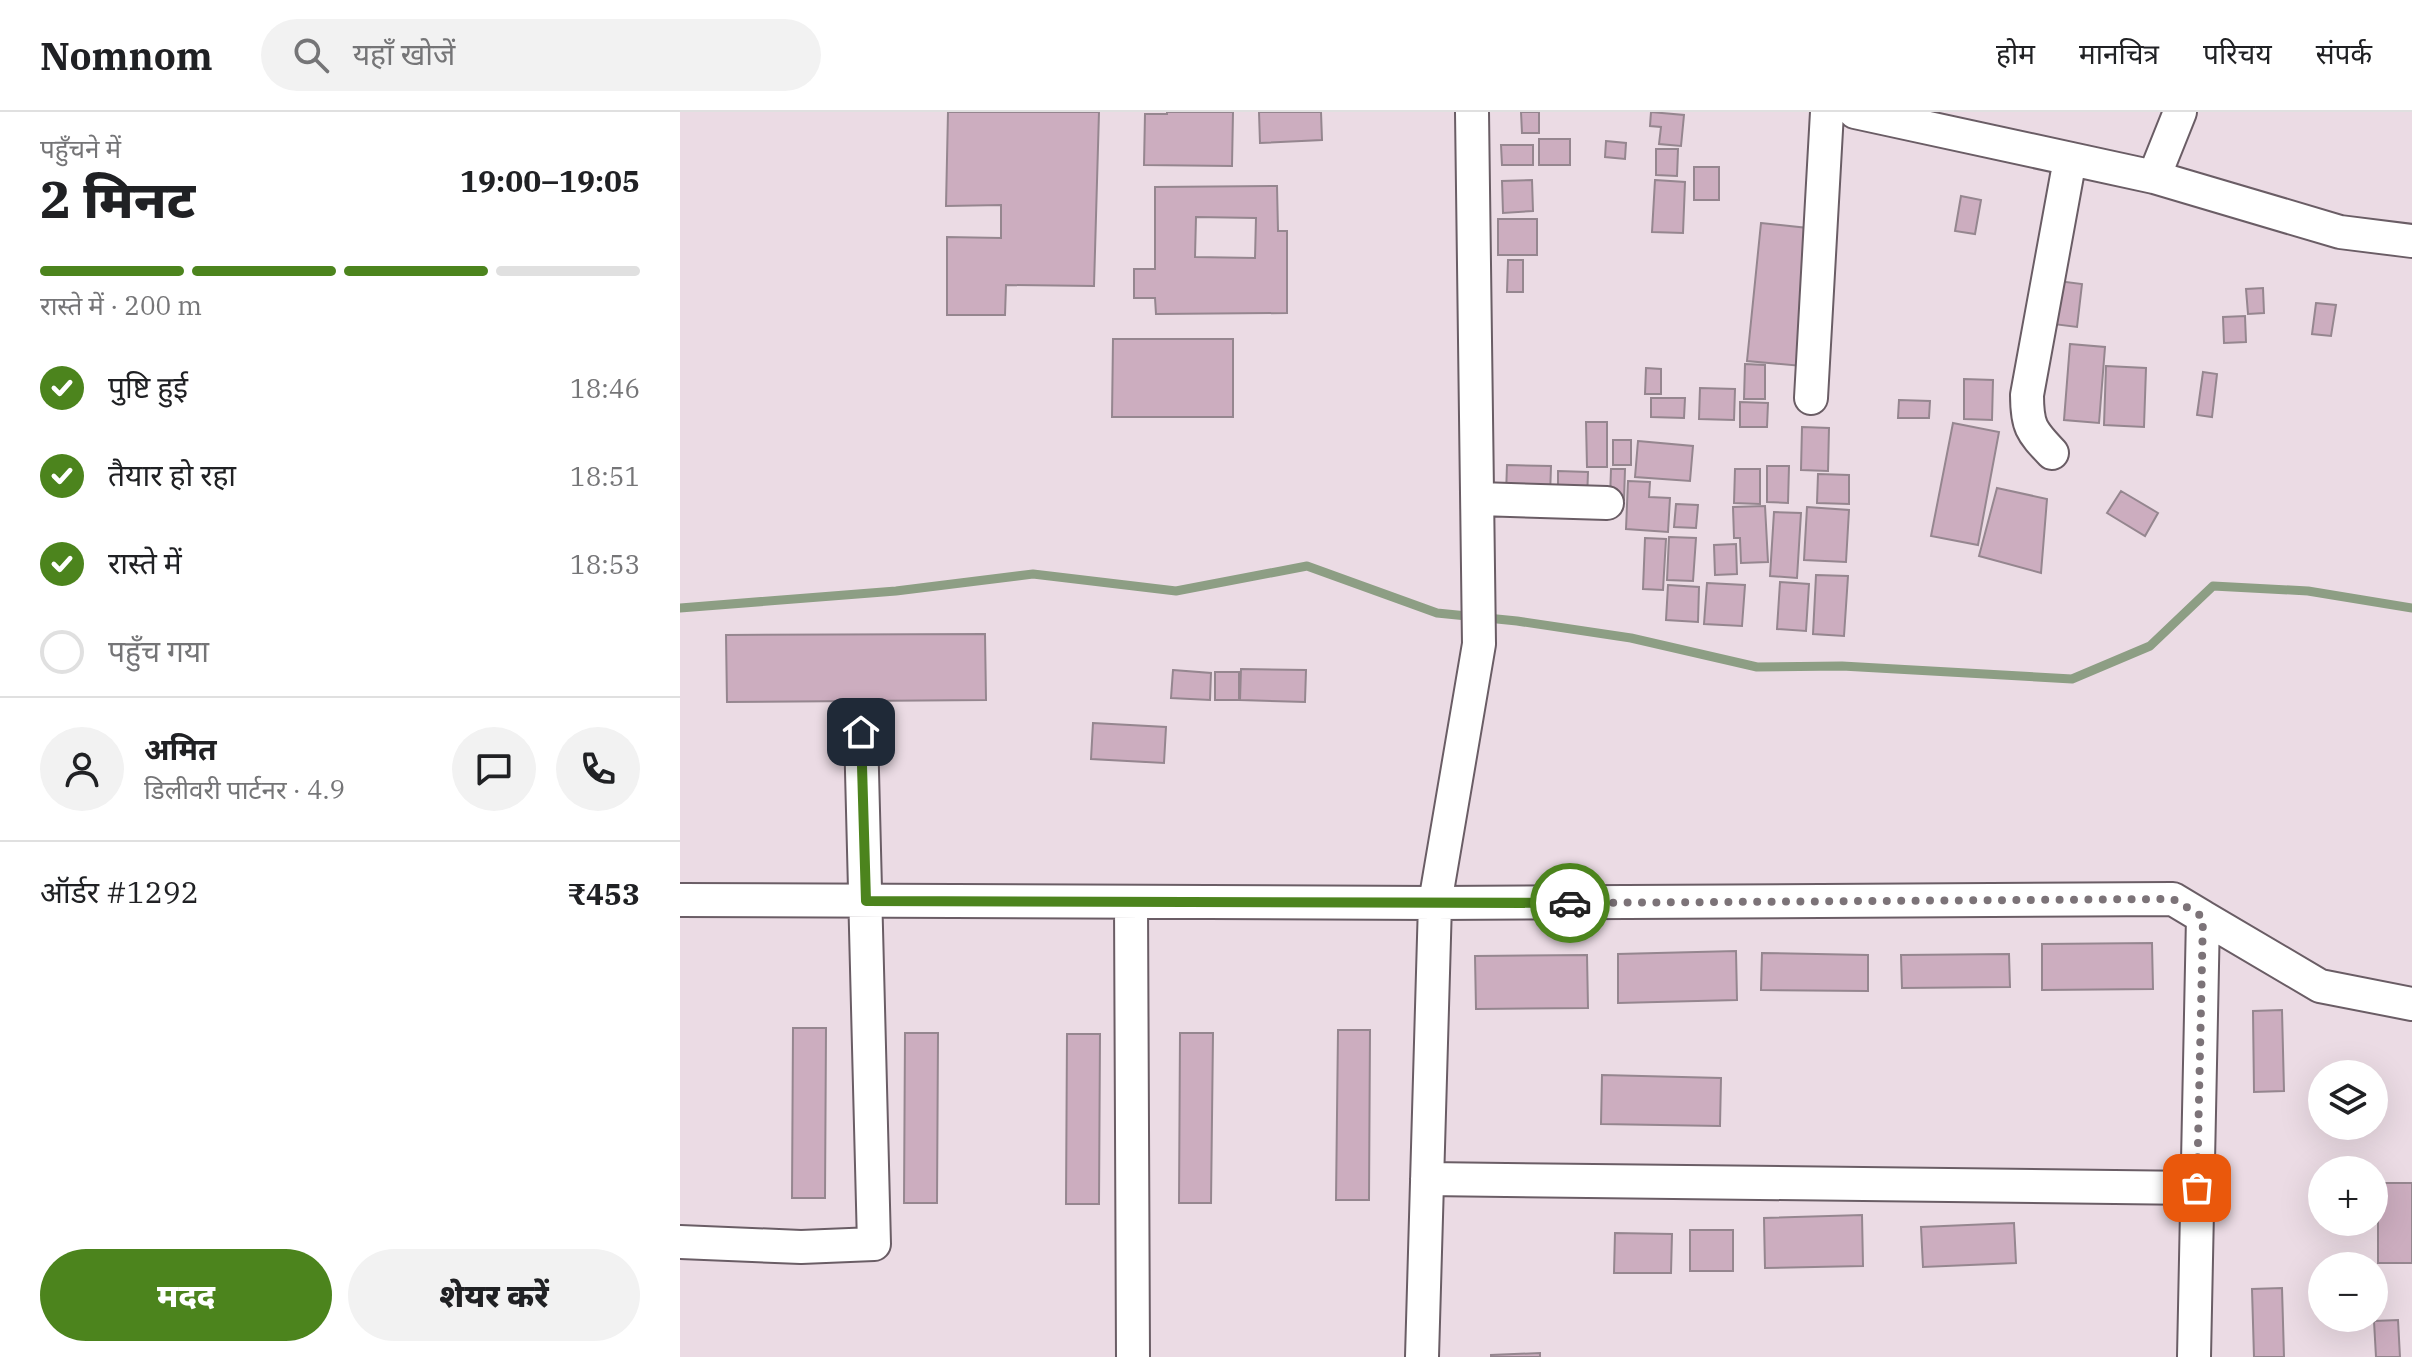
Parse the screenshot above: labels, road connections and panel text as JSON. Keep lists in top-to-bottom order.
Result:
{
  "page": {
    "header": "Nomnom",
    "search": "यहाँ खोजें",
    "nav": [
      "होम",
      "मानचित्र",
      "परिचय",
      "संपर्क"
    ],
    "heading": ["2 मिनट", "पहुँचने में", "19:00–19:05"],
    "panel": [
      "अमित",
      "डिलीवरी पार्टनर · 4.9",
      "ऑर्डर #1292",
      "₹453"
    ],
    "bar": "रास्ते में · 200 m",
    "list": [
      ["पुष्टि हुई", "18:46"],
      ["तैयार हो रहा", "18:51"],
      ["रास्ते में", "18:53"],
      "पहुँच गया"
    ],
    "map_buttons": ["+", "−"],
    "buttons": ["मदद", "शेयर करें"]
  }
}
